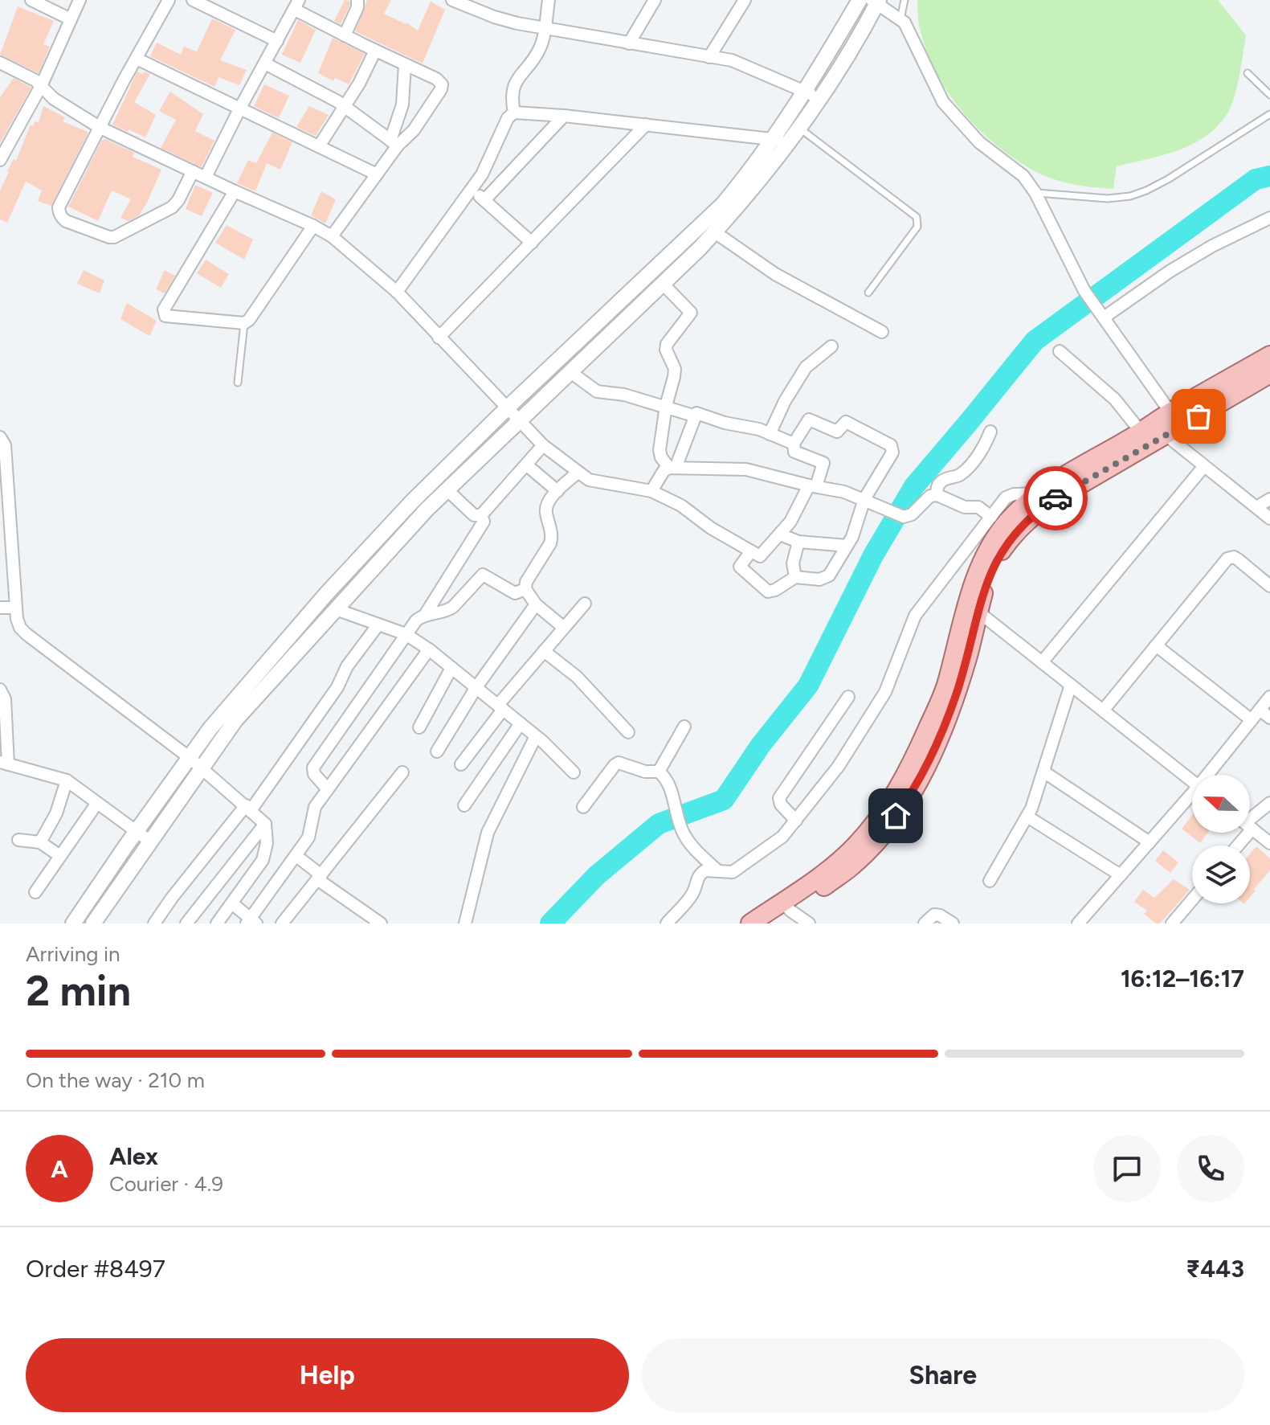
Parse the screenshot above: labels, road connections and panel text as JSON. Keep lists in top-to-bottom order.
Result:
{
  "north": "left",
  "page": {
    "heading": ["2 min", "Arriving in", "16:12–16:17"],
    "panel": [
      "Alex",
      "Courier · 4.9",
      "Order #8497",
      "₹443"
    ],
    "bar": "On the way · 210 m",
    "round": "A",
    "buttons": ["Help", "Share"]
  }
}
